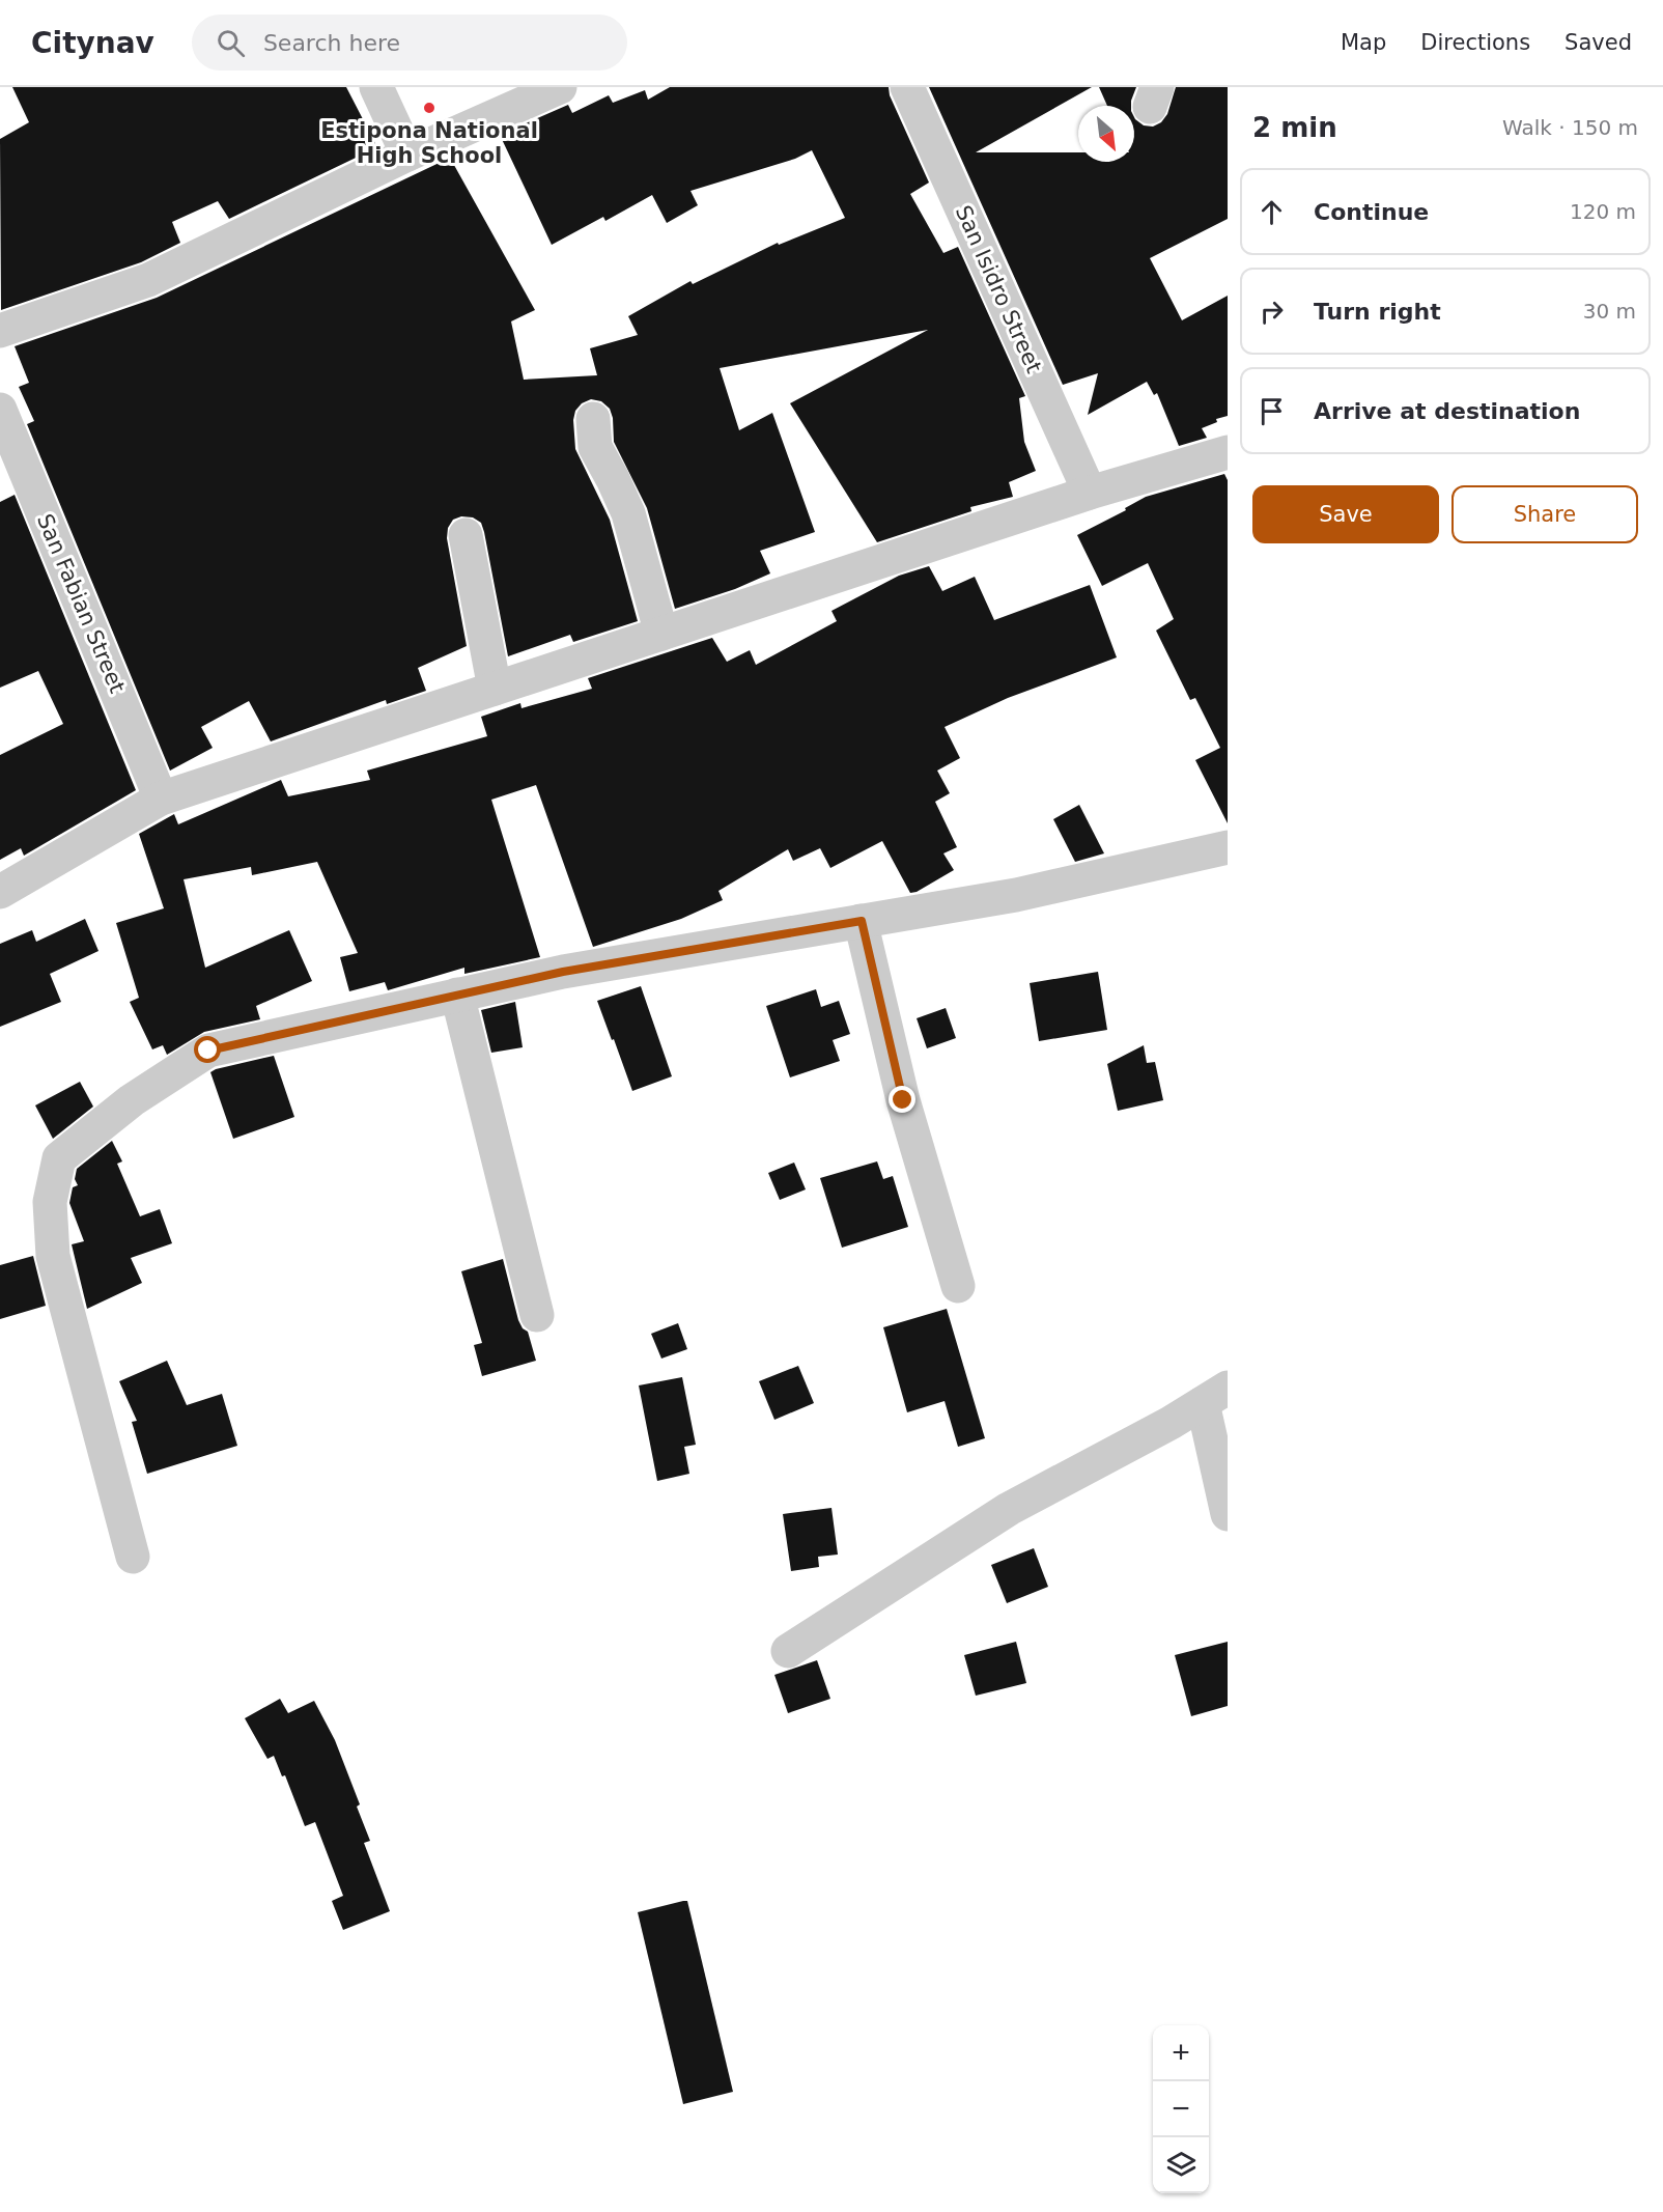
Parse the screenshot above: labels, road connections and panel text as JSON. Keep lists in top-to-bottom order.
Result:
{
  "streets": {
    "street": ["San Isidro Street", "San Fabian Street"]
  },
  "places": ["Estipona National High School"],
  "north": "bottom right",
  "page": {
    "header": "Citynav",
    "search": "Search here",
    "nav": ["Map", "Directions", "Saved"],
    "heading": ["2 min", "Walk · 150 m"],
    "list": [
      ["Continue", "120 m"],
      ["Turn right", "30 m"],
      "Arrive at destination"
    ],
    "buttons": ["Save", "Share"],
    "map_buttons": ["+", "−"]
  }
}
